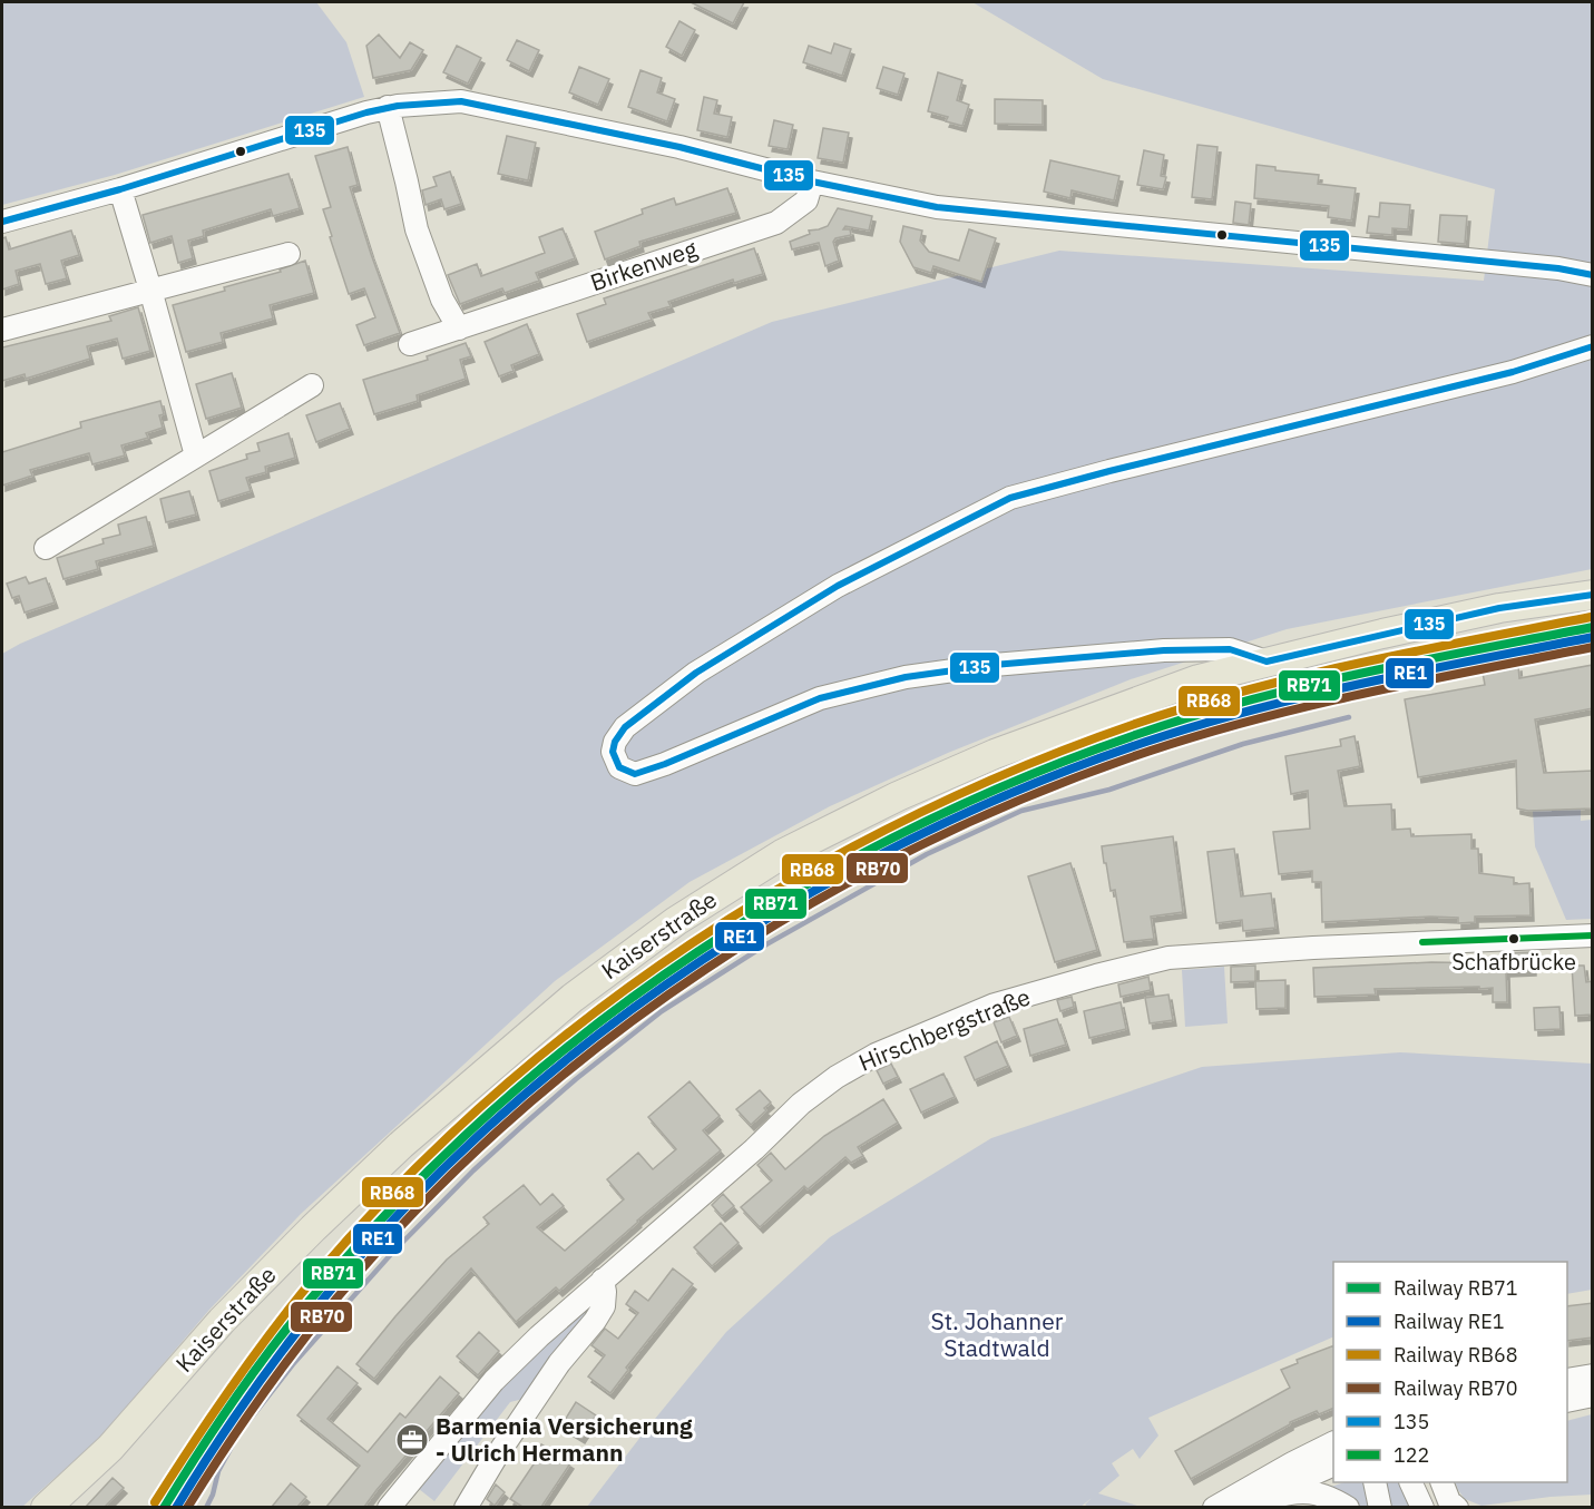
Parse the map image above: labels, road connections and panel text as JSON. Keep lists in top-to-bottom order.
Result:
{
  "streets": {
    "main road": ["Kaiserstraße"],
    "street": ["Birkenweg", "Hirschbergstraße"]
  },
  "parks": ["St. Johanner Stadtwald"],
  "places": {
    "other": ["Schafbrücke"],
    "office": ["Barmenia Versicherung - Ulrich Hermann"]
  },
  "lines": [
    "transit line 135",
    "rail line RB68",
    "rail line RB71",
    "rail line RE1",
    "rail line RB70",
    "transit line 122"
  ],
  "legend": [
    "Railway RB71",
    "Railway RE1",
    "Railway RB68",
    "Railway RB70",
    "135",
    "122"
  ]
}
